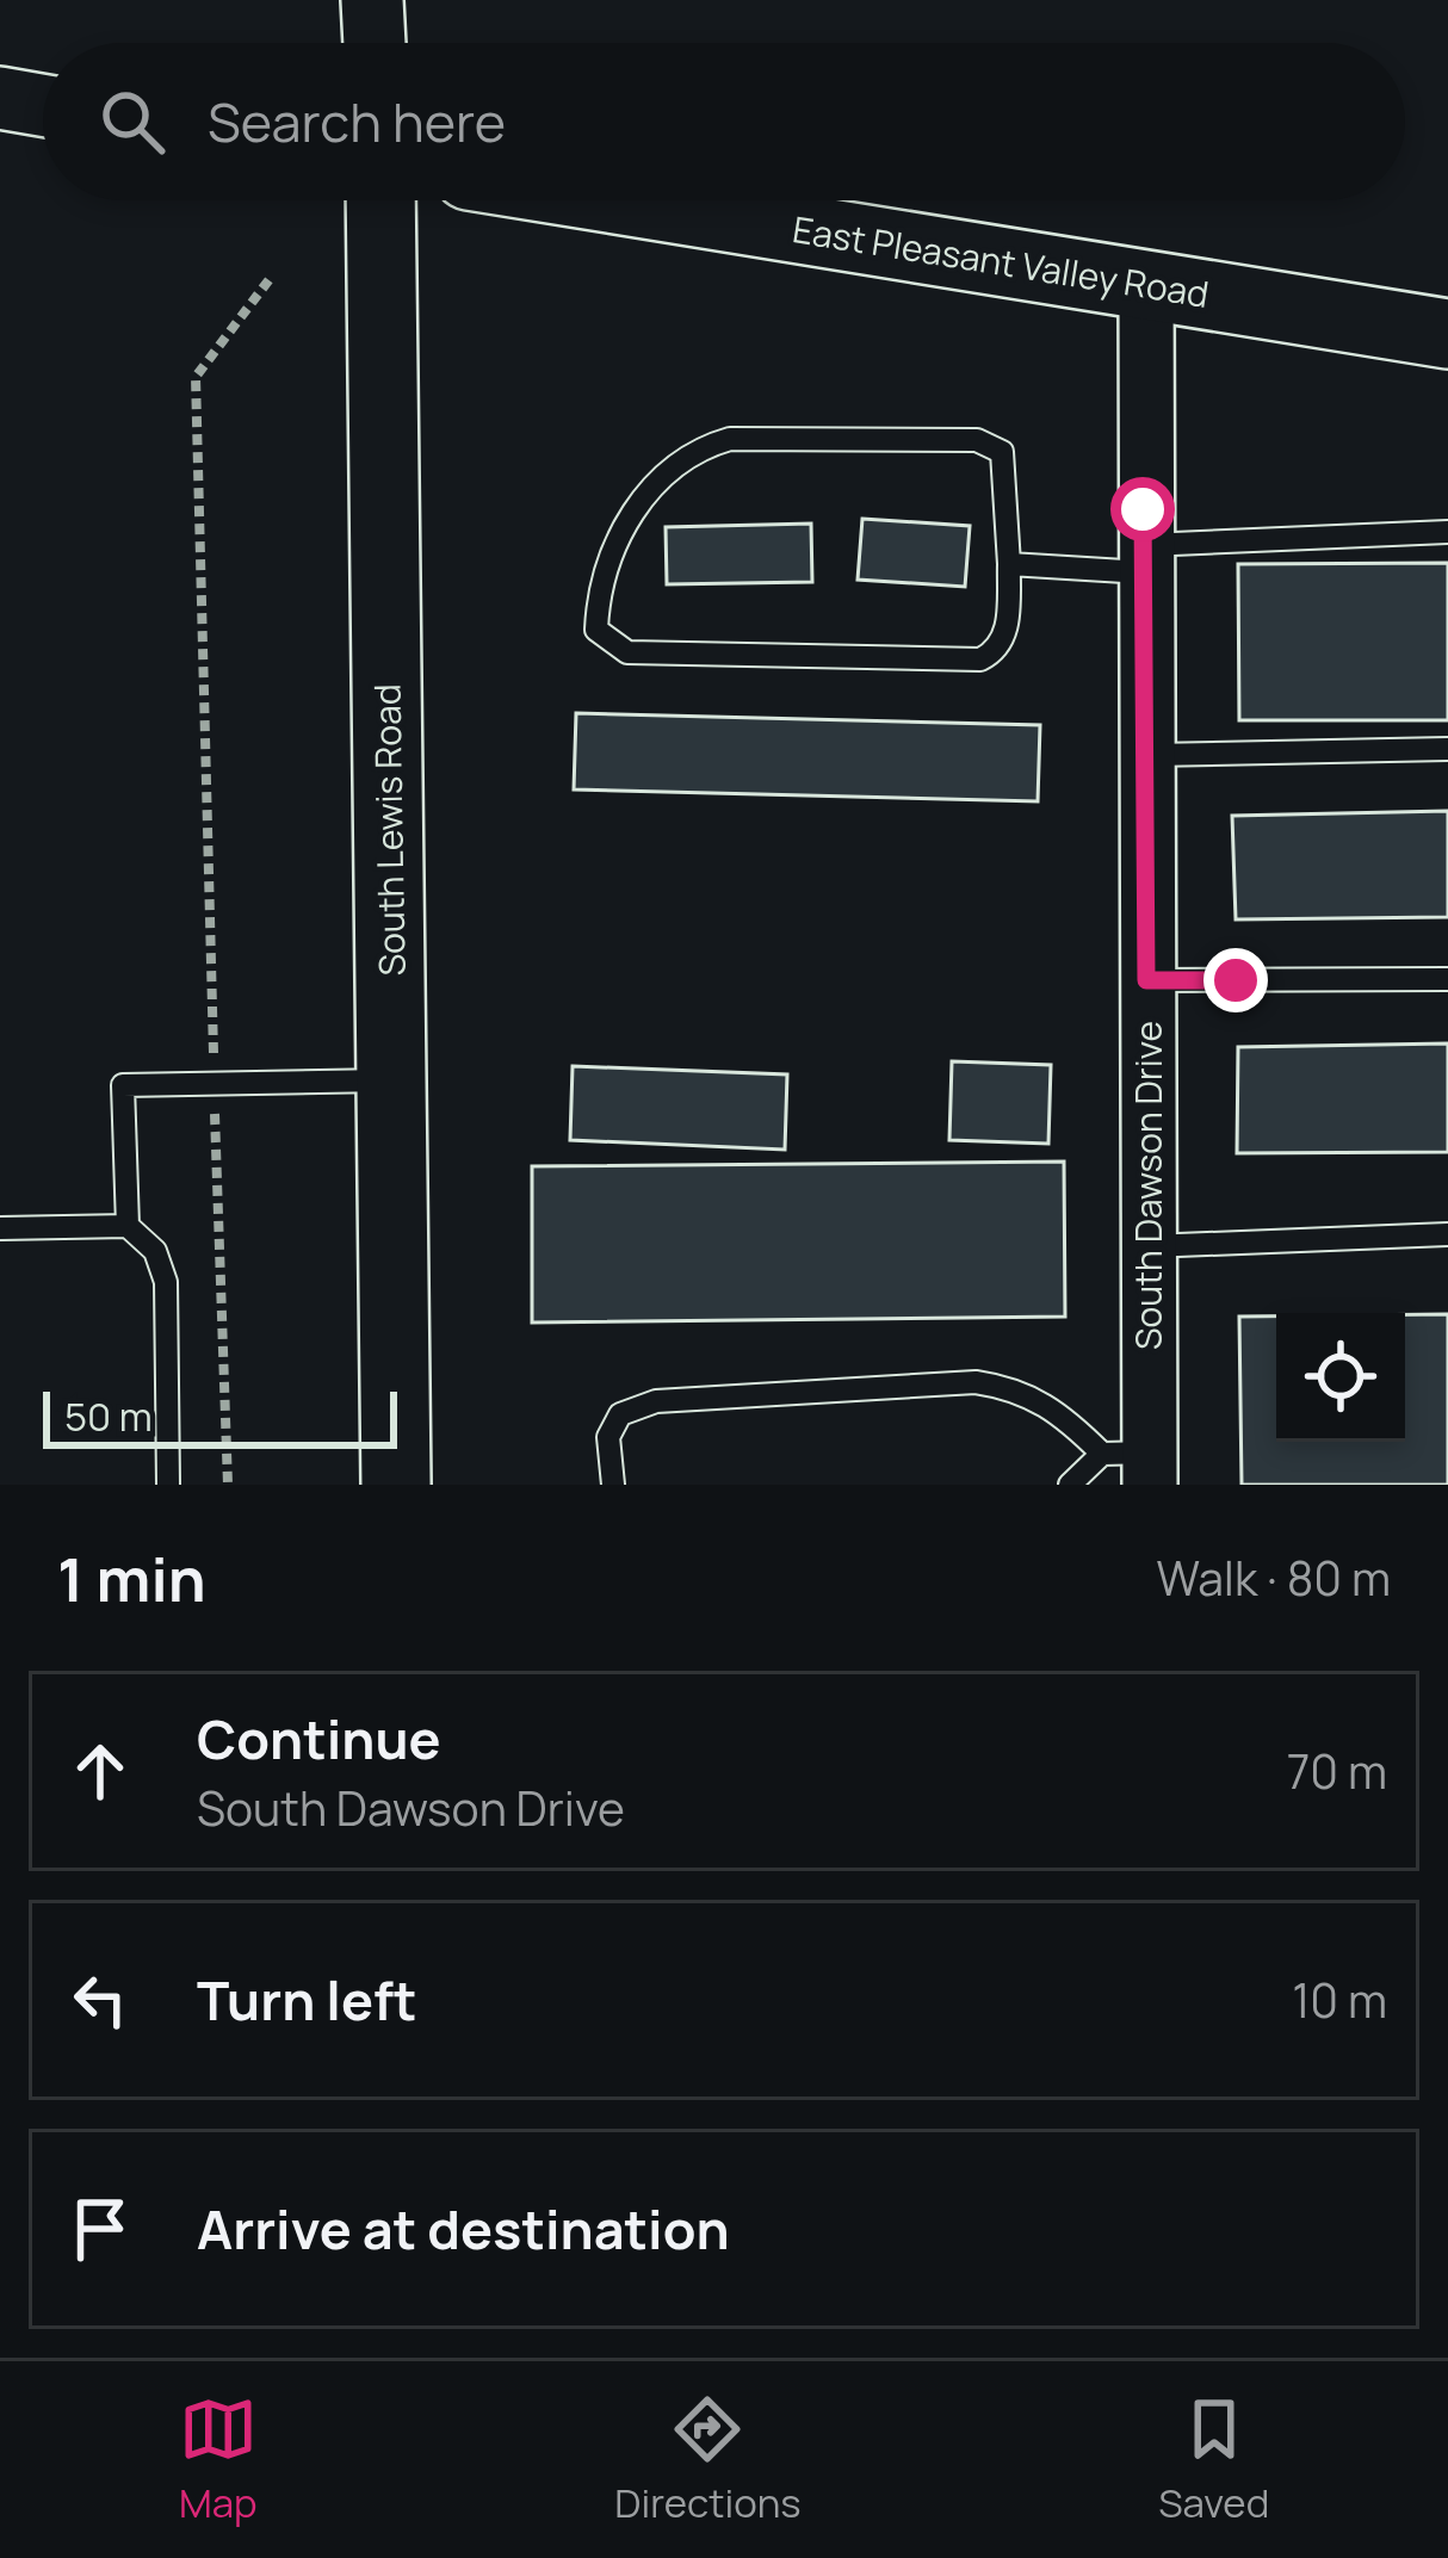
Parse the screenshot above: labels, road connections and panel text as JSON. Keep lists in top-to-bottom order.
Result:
{
  "streets": {
    "main road": ["East Pleasant Valley Road", "South Lewis Road"],
    "street": ["South Dawson Drive"]
  },
  "crossings": [
    ["East Pleasant Valley Road", "South Dawson Drive"]
  ],
  "scale_bar": "50 m",
  "page": {
    "search": "Search here",
    "scale": "50 m",
    "heading": ["1 min", "Walk · 80 m"],
    "list": [
      ["Continue", "South Dawson Drive", "70 m"],
      ["Turn left", "10 m"],
      "Arrive at destination"
    ],
    "nav": ["Map", "Directions", "Saved"]
  }
}
